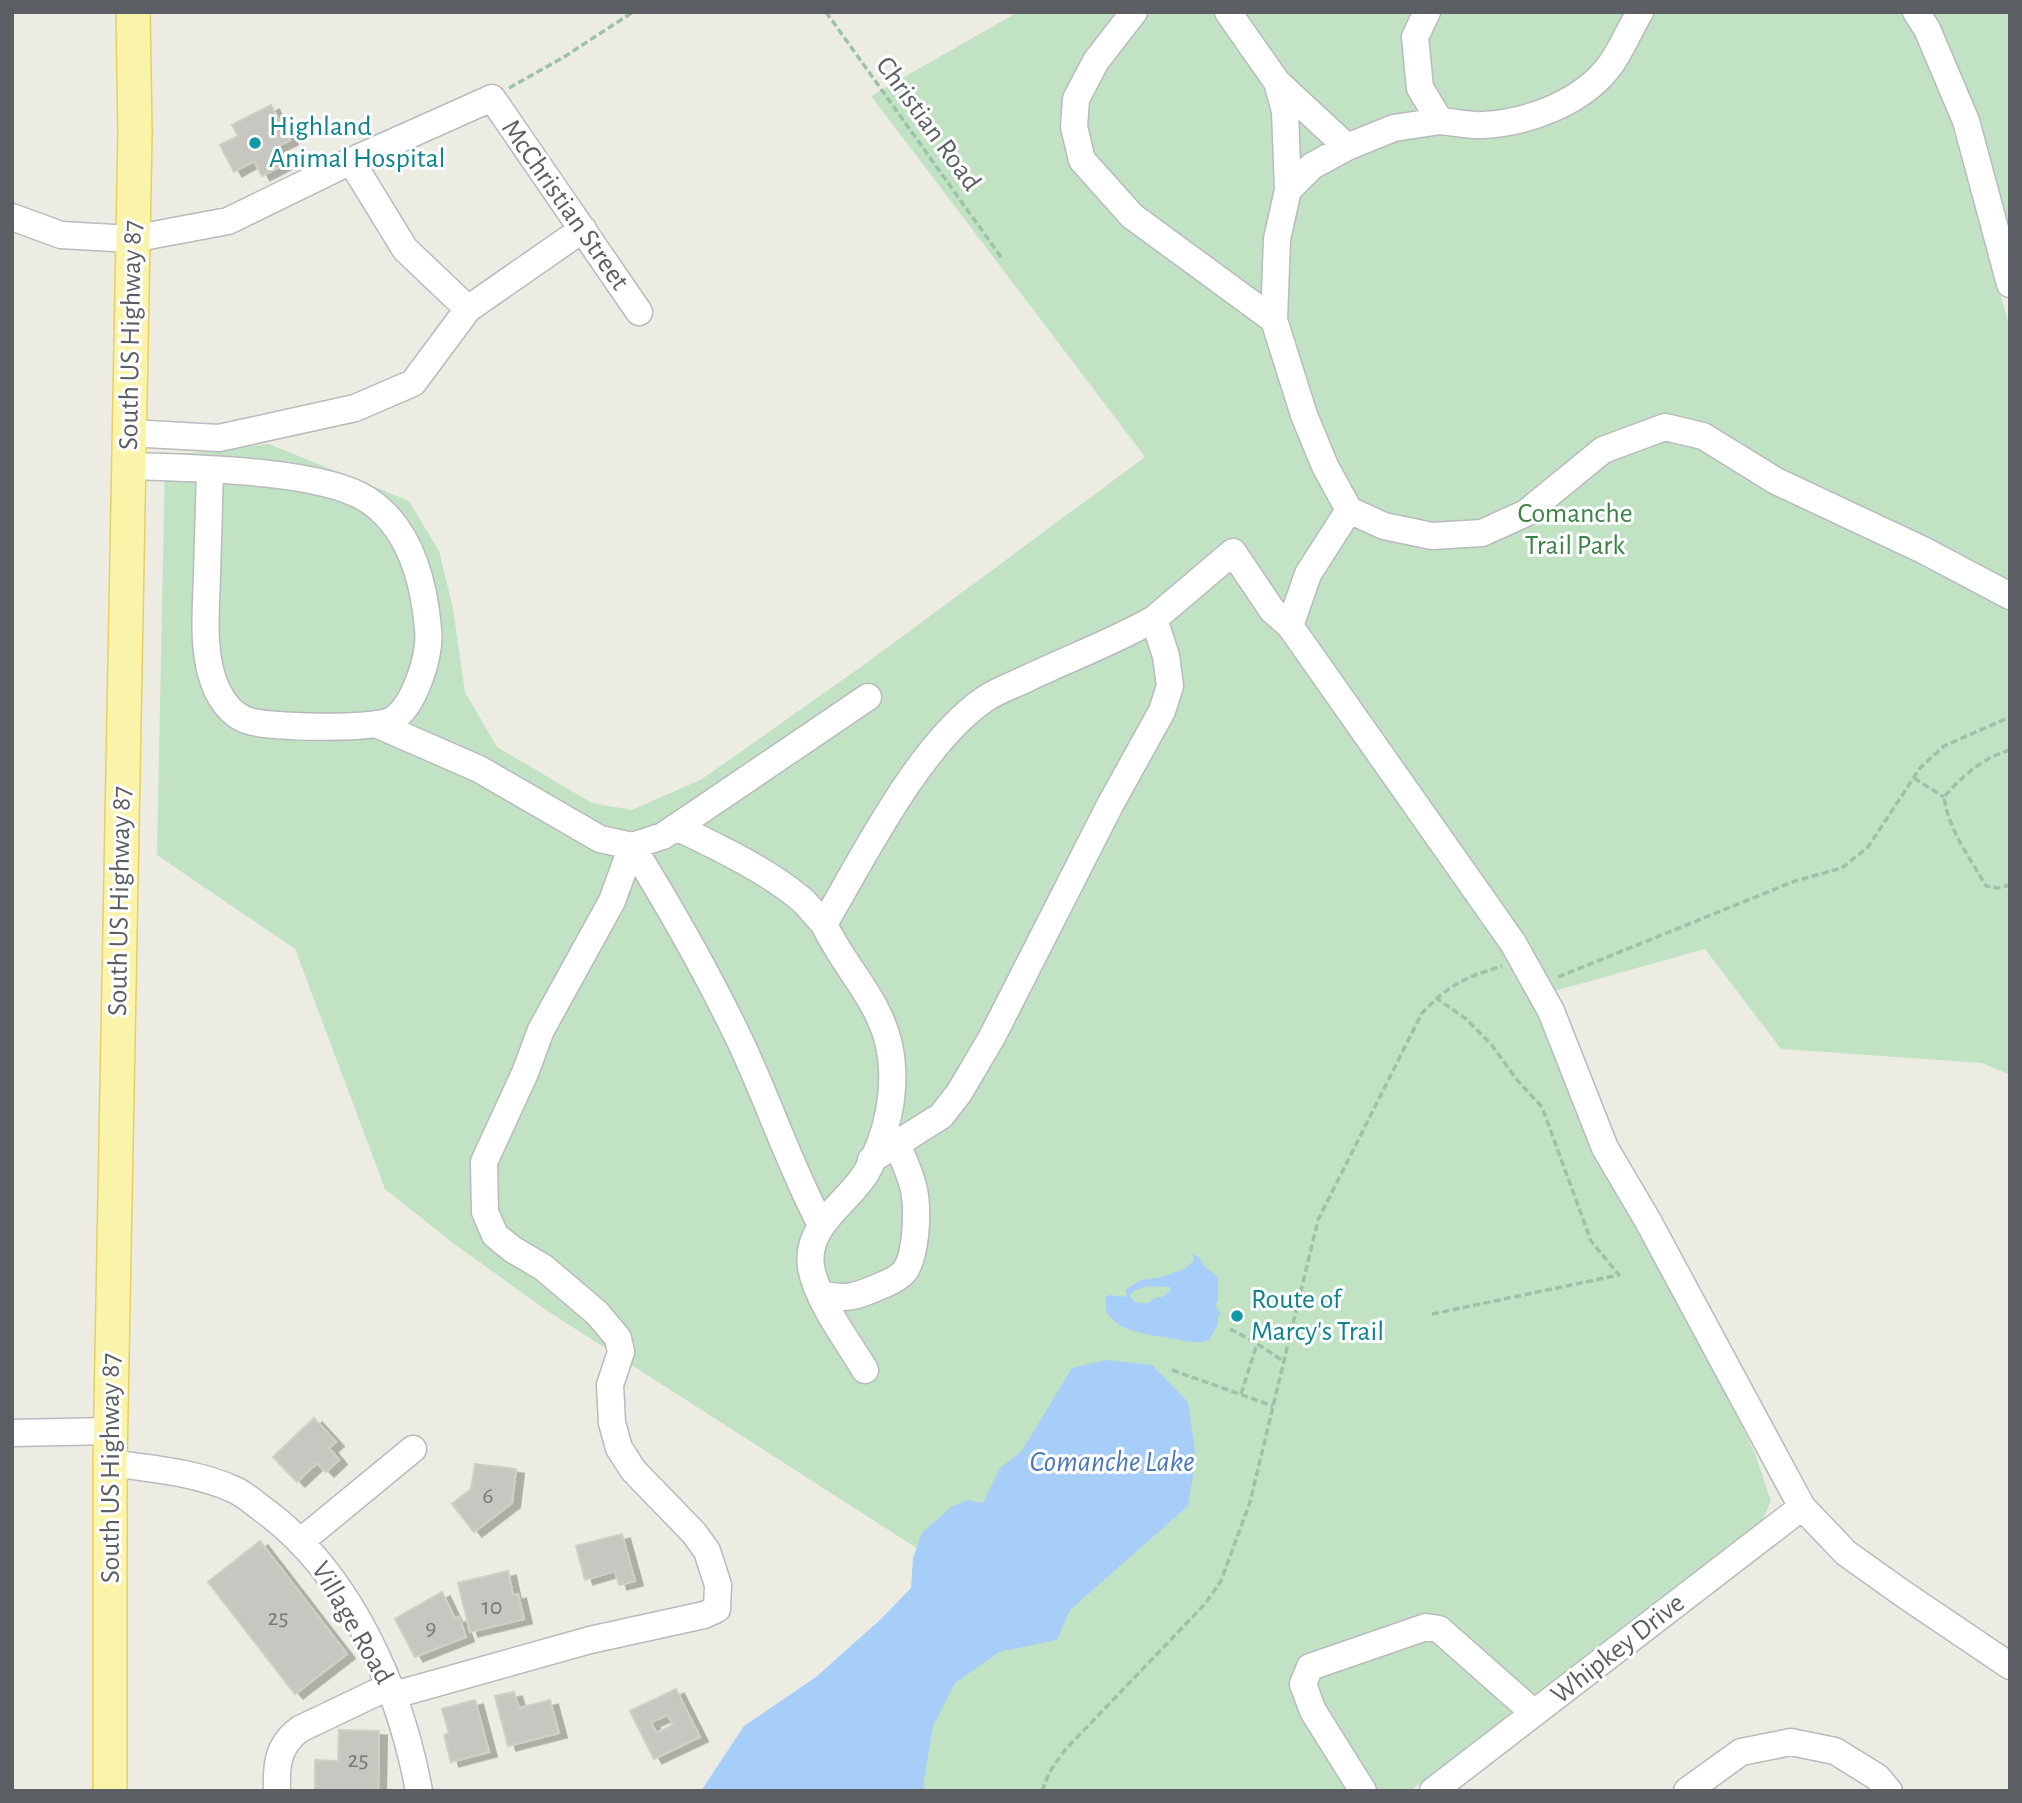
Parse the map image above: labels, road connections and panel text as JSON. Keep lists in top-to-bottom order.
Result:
{
  "streets": {
    "main road": ["South US Highway 87"],
    "street": ["McChristian Street", "Village Road", "Whipkey Drive"],
    "path": ["Christian Road"]
  },
  "crossings": [
    ["South US Highway 87", "Village Road"]
  ],
  "water": ["Comanche Lake"],
  "parks": ["Comanche Trail Park"],
  "places": ["Highland Animal Hospital", "Route of Marcy's Trail"],
  "house_numbers": [
    "6",
    "10",
    "25",
    "9",
    "25"
  ]
}
